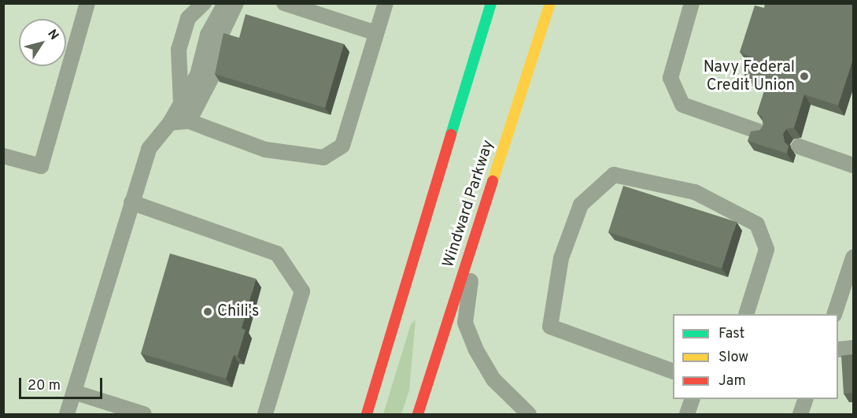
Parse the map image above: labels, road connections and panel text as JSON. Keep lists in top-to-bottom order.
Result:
{
  "streets": {
    "main road": ["Windward Parkway"]
  },
  "places": ["Navy Federal Credit Union", "Chili's"],
  "legend": ["Fast", "Slow", "Jam"],
  "scale_bar": "20 m",
  "north": "top right"
}
